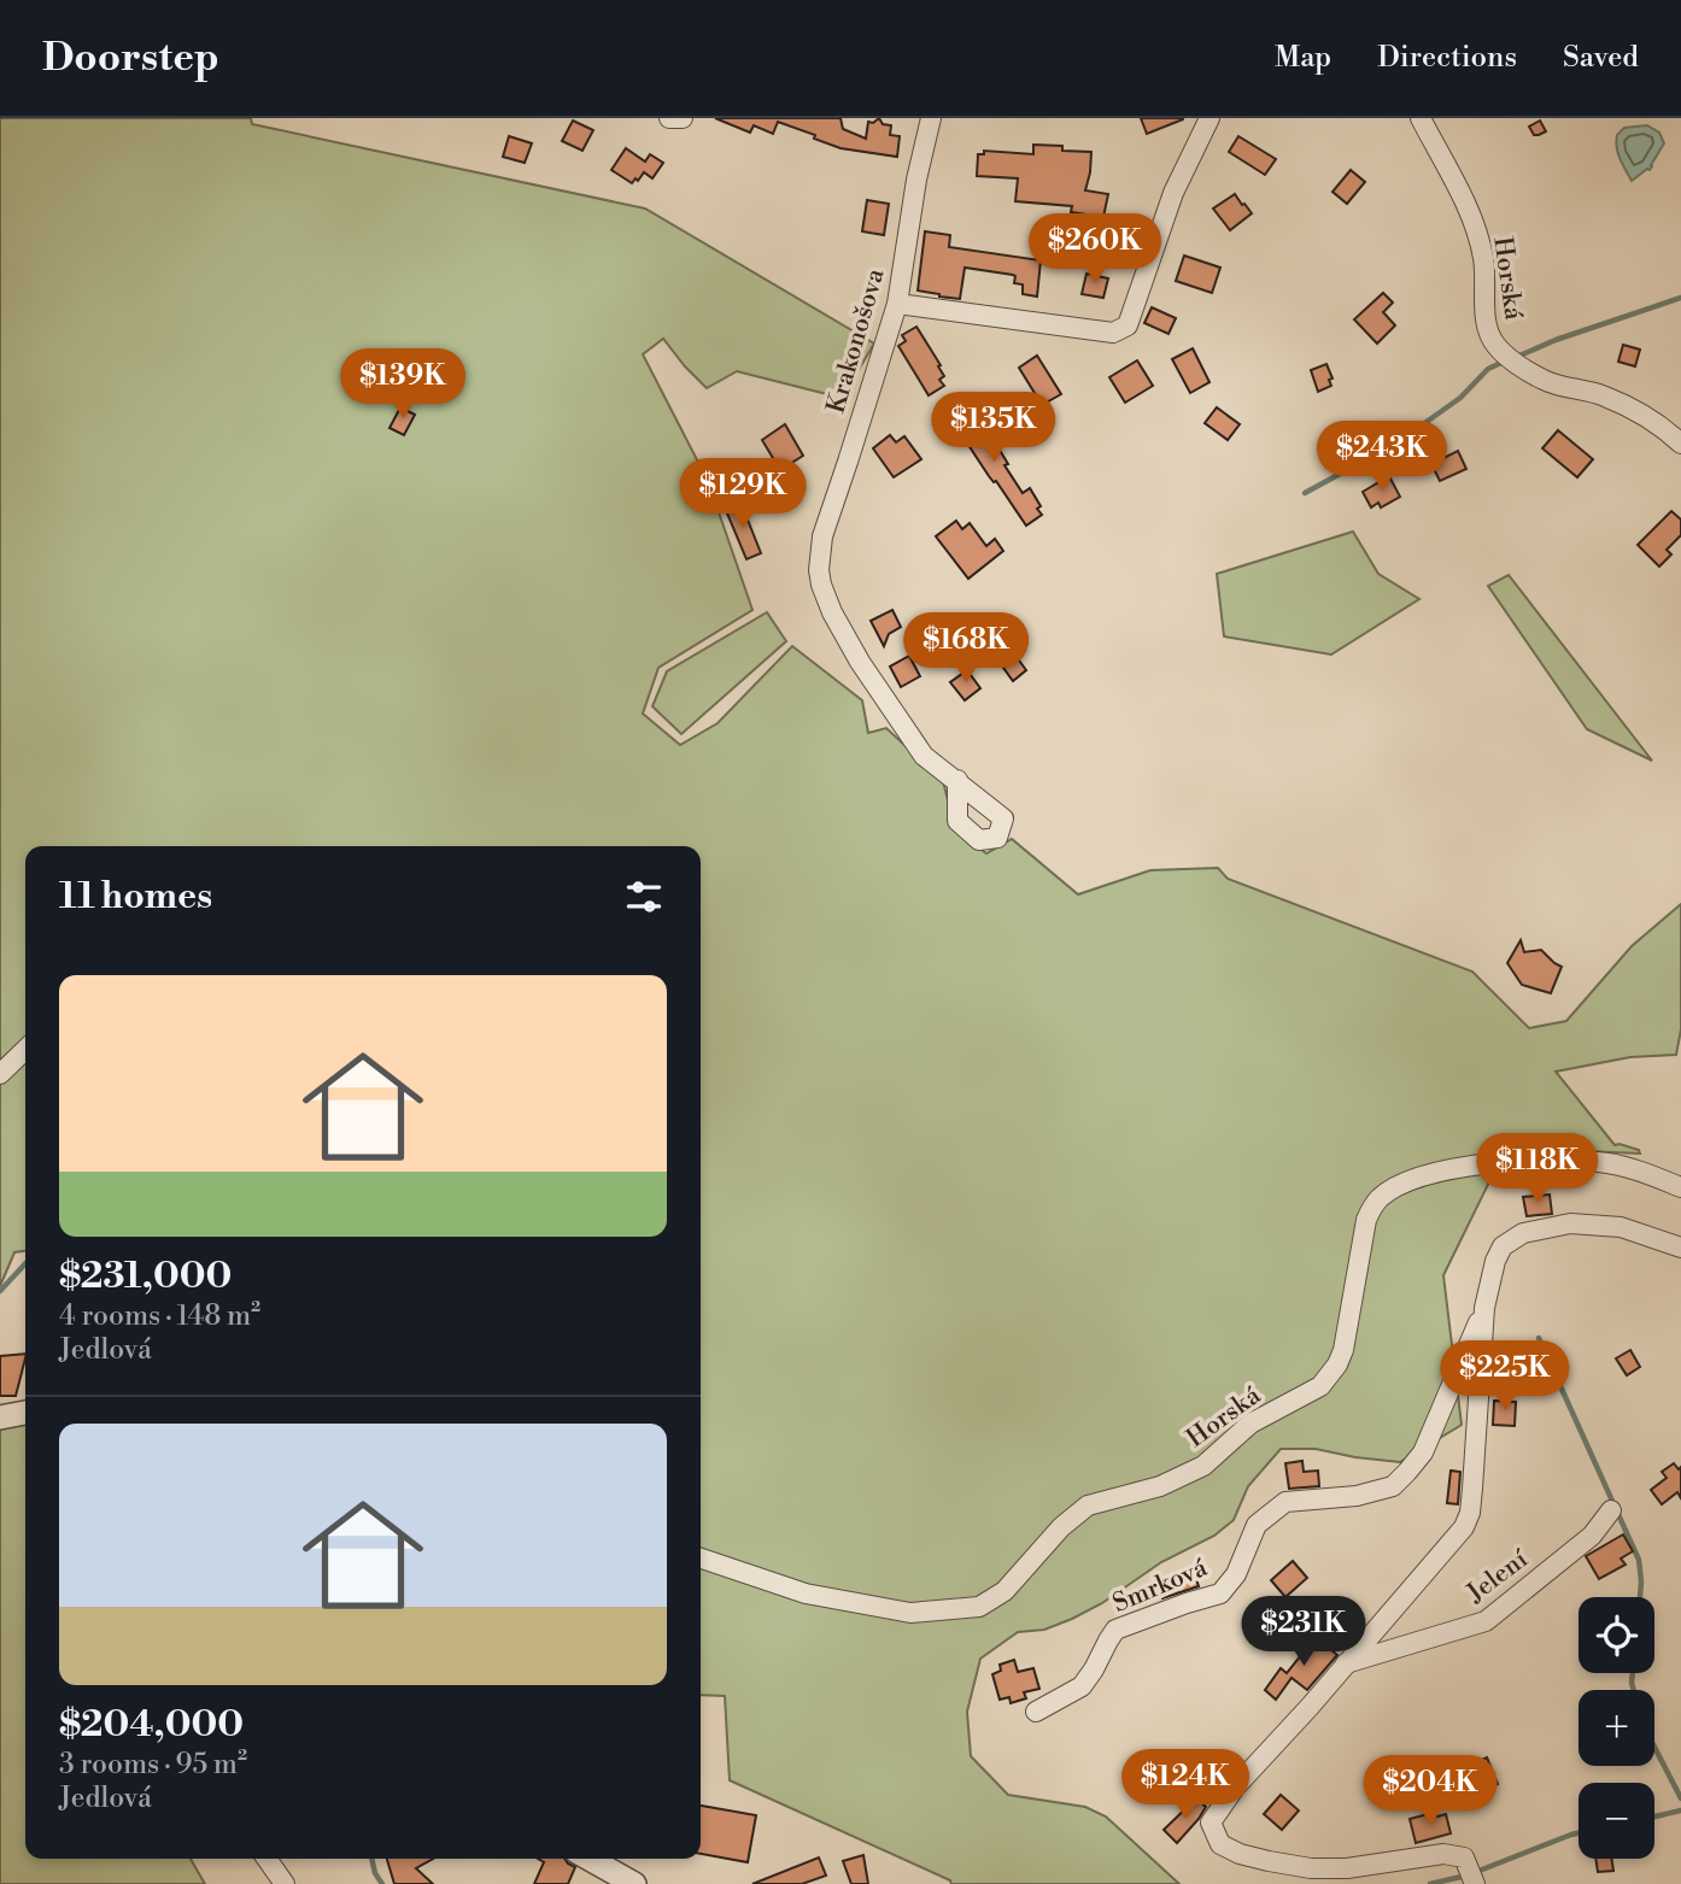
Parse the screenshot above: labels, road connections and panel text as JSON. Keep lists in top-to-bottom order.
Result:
{
  "streets": {
    "street": [
      "Horská",
      "Krakonošova",
      "Jelení",
      "Smrková"
    ]
  },
  "page": {
    "header": "Doorstep",
    "nav": ["Map", "Directions", "Saved"],
    "price": [
      "$260K",
      "$139K",
      "$135K",
      "$243K",
      "$129K",
      "$168K",
      "$118K",
      "$225K",
      "$231K",
      "$124K",
      "$204K"
    ],
    "heading": "11 homes",
    "list": [
      {
        "name": "$231,000",
        "note": "4 rooms · 148 m² · Jedlová"
      },
      {
        "name": "$204,000",
        "note": "3 rooms · 95 m² · Jedlová"
      }
    ],
    "map_buttons": ["+", "−"]
  }
}
